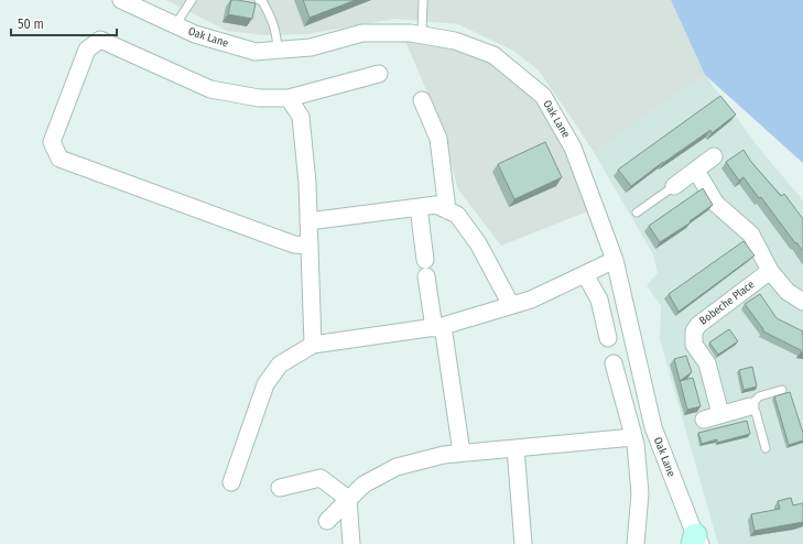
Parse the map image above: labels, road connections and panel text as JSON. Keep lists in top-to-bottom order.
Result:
{
  "streets": {
    "street": ["Oak Lane", "Bobeche Place"]
  },
  "scale_bar": "50 m"
}
